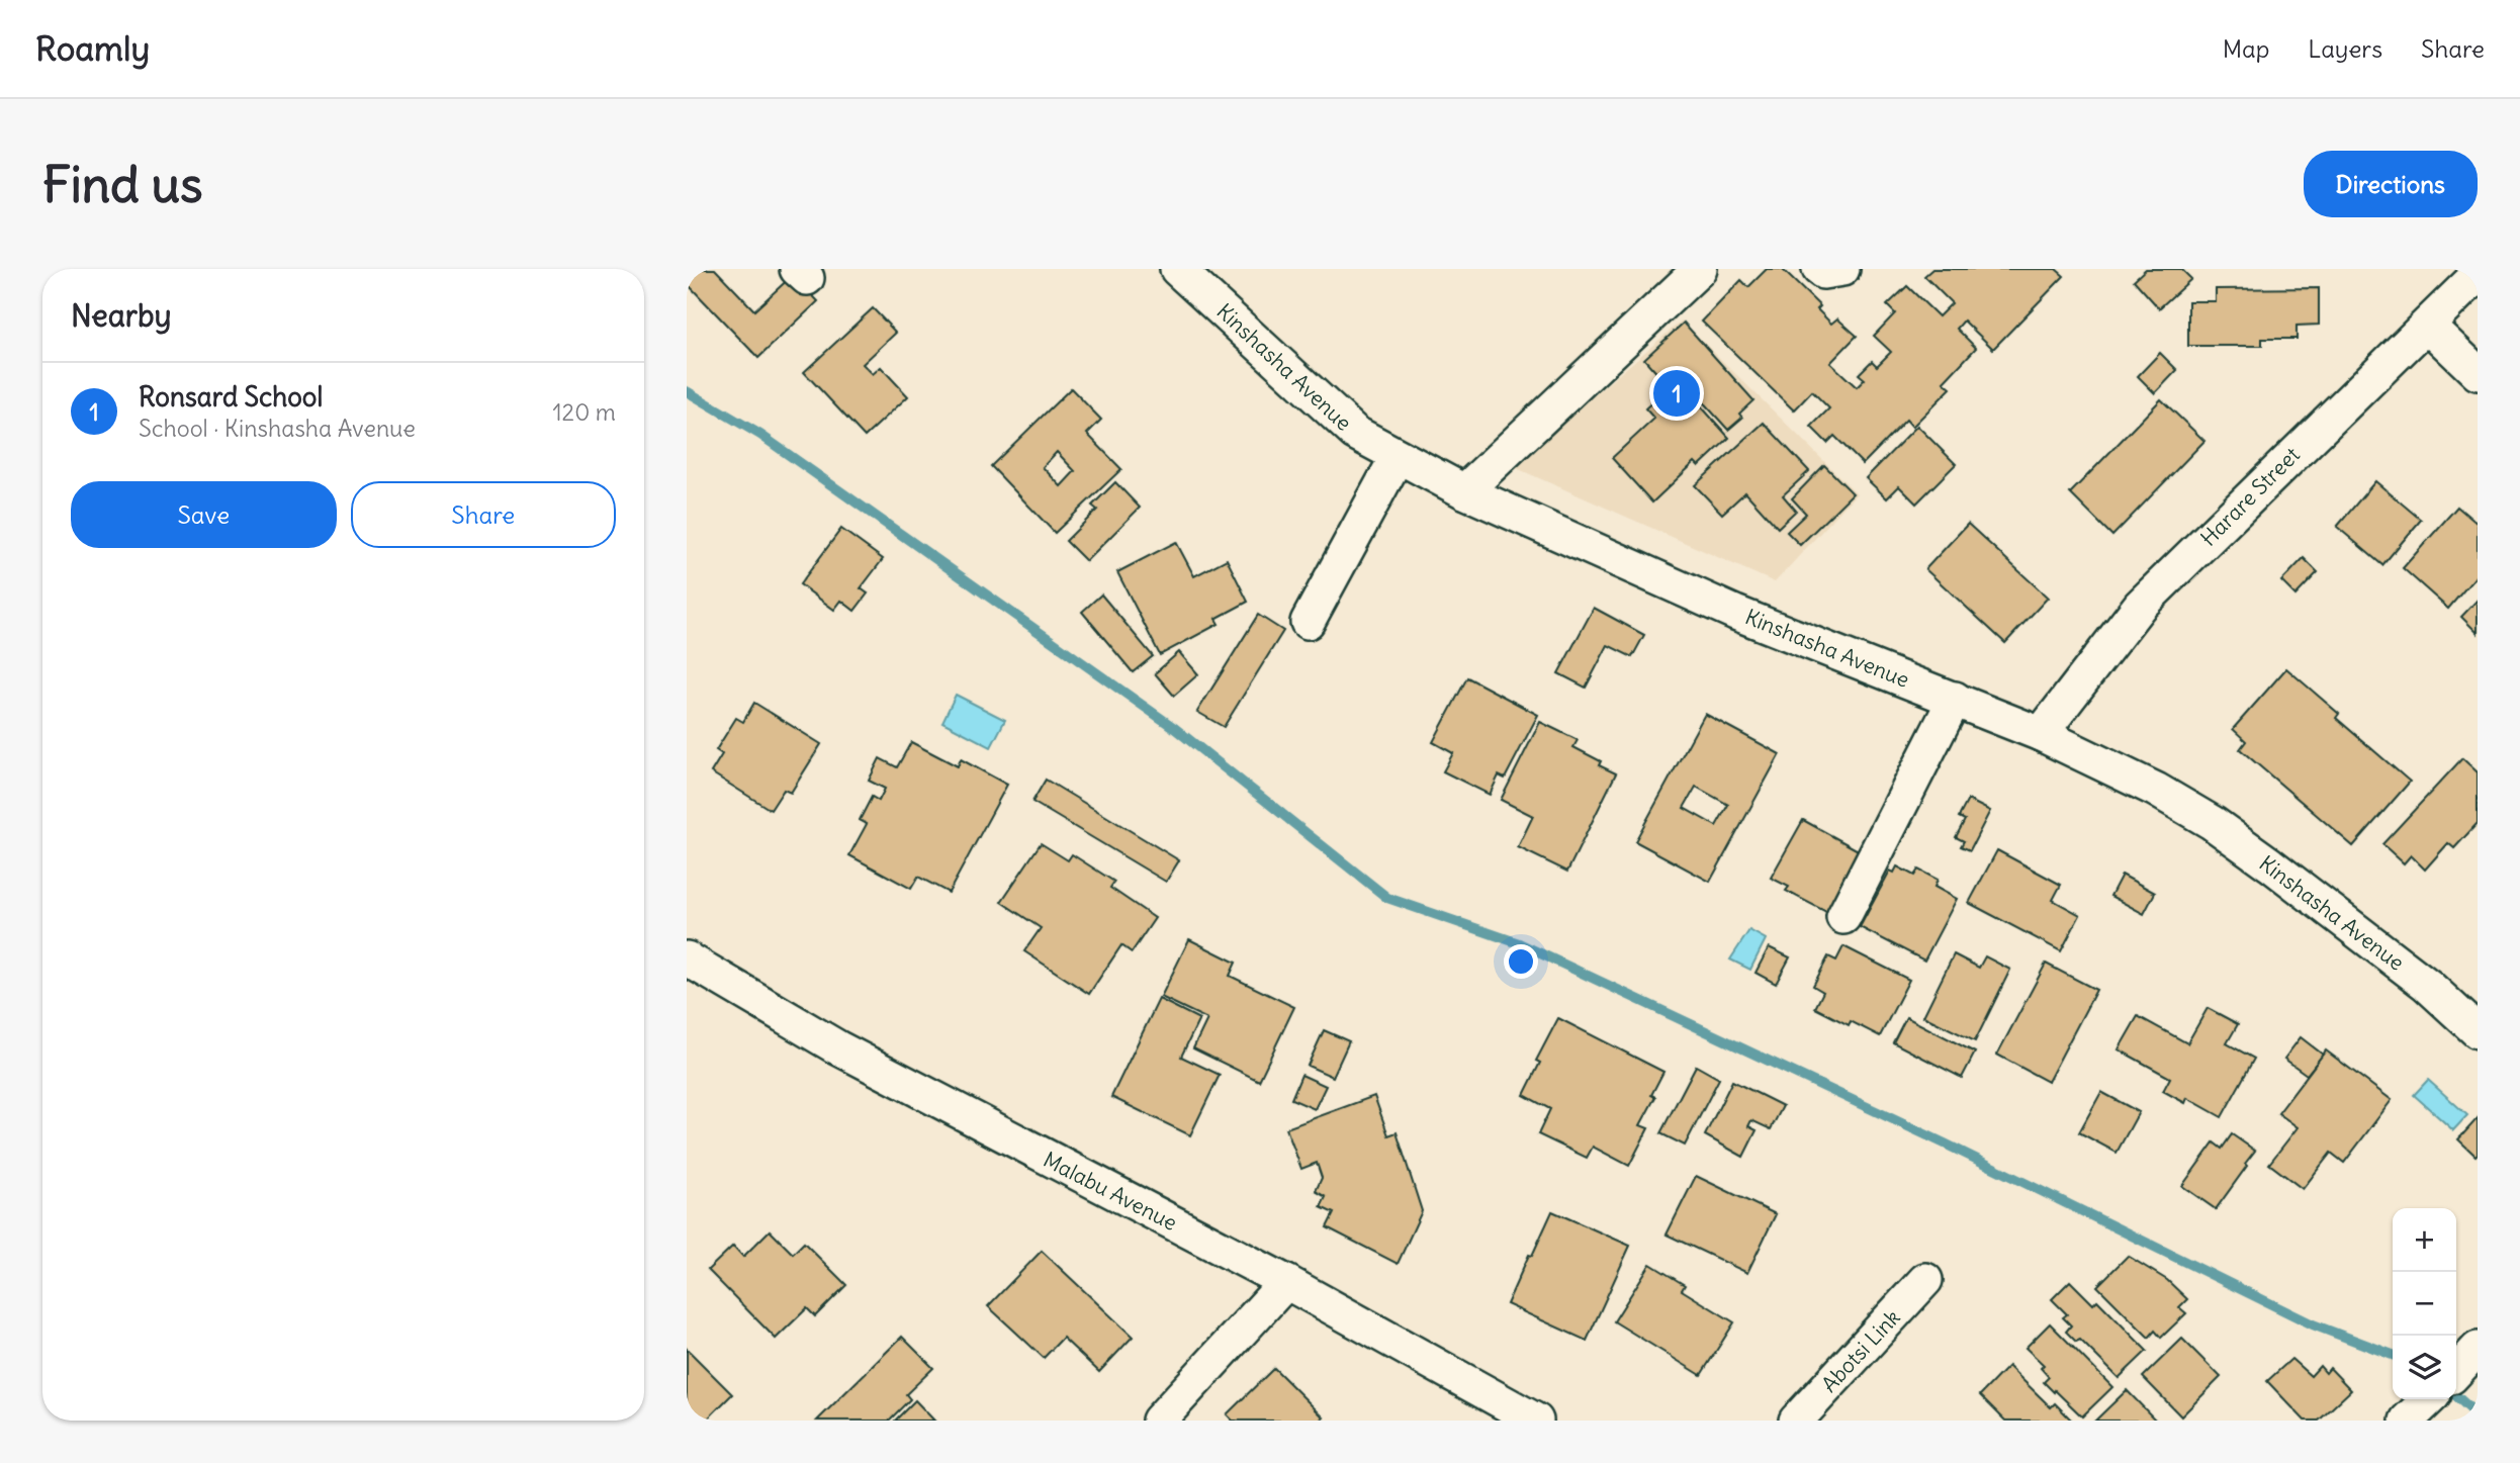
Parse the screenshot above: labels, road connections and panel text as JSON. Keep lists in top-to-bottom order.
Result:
{
  "streets": {
    "street": [
      "Kinshasha Avenue",
      "Harare Street",
      "Malabu Avenue",
      "Abotsi Link"
    ]
  },
  "crossings": [
    ["Kinshasha Avenue", "Harare Street"]
  ],
  "page": {
    "header": "Roamly",
    "nav": ["Map", "Layers", "Share"],
    "buttons": [
      "Directions",
      ["Save", "Share"]
    ],
    "title": "Find us",
    "heading": "Nearby",
    "list": [
      {
        "mark": "1",
        "name": "Ronsard School",
        "note": "School · Kinshasha Avenue",
        "value": "120 m"
      }
    ],
    "pins": "1",
    "map_buttons": ["+", "−"]
  }
}
